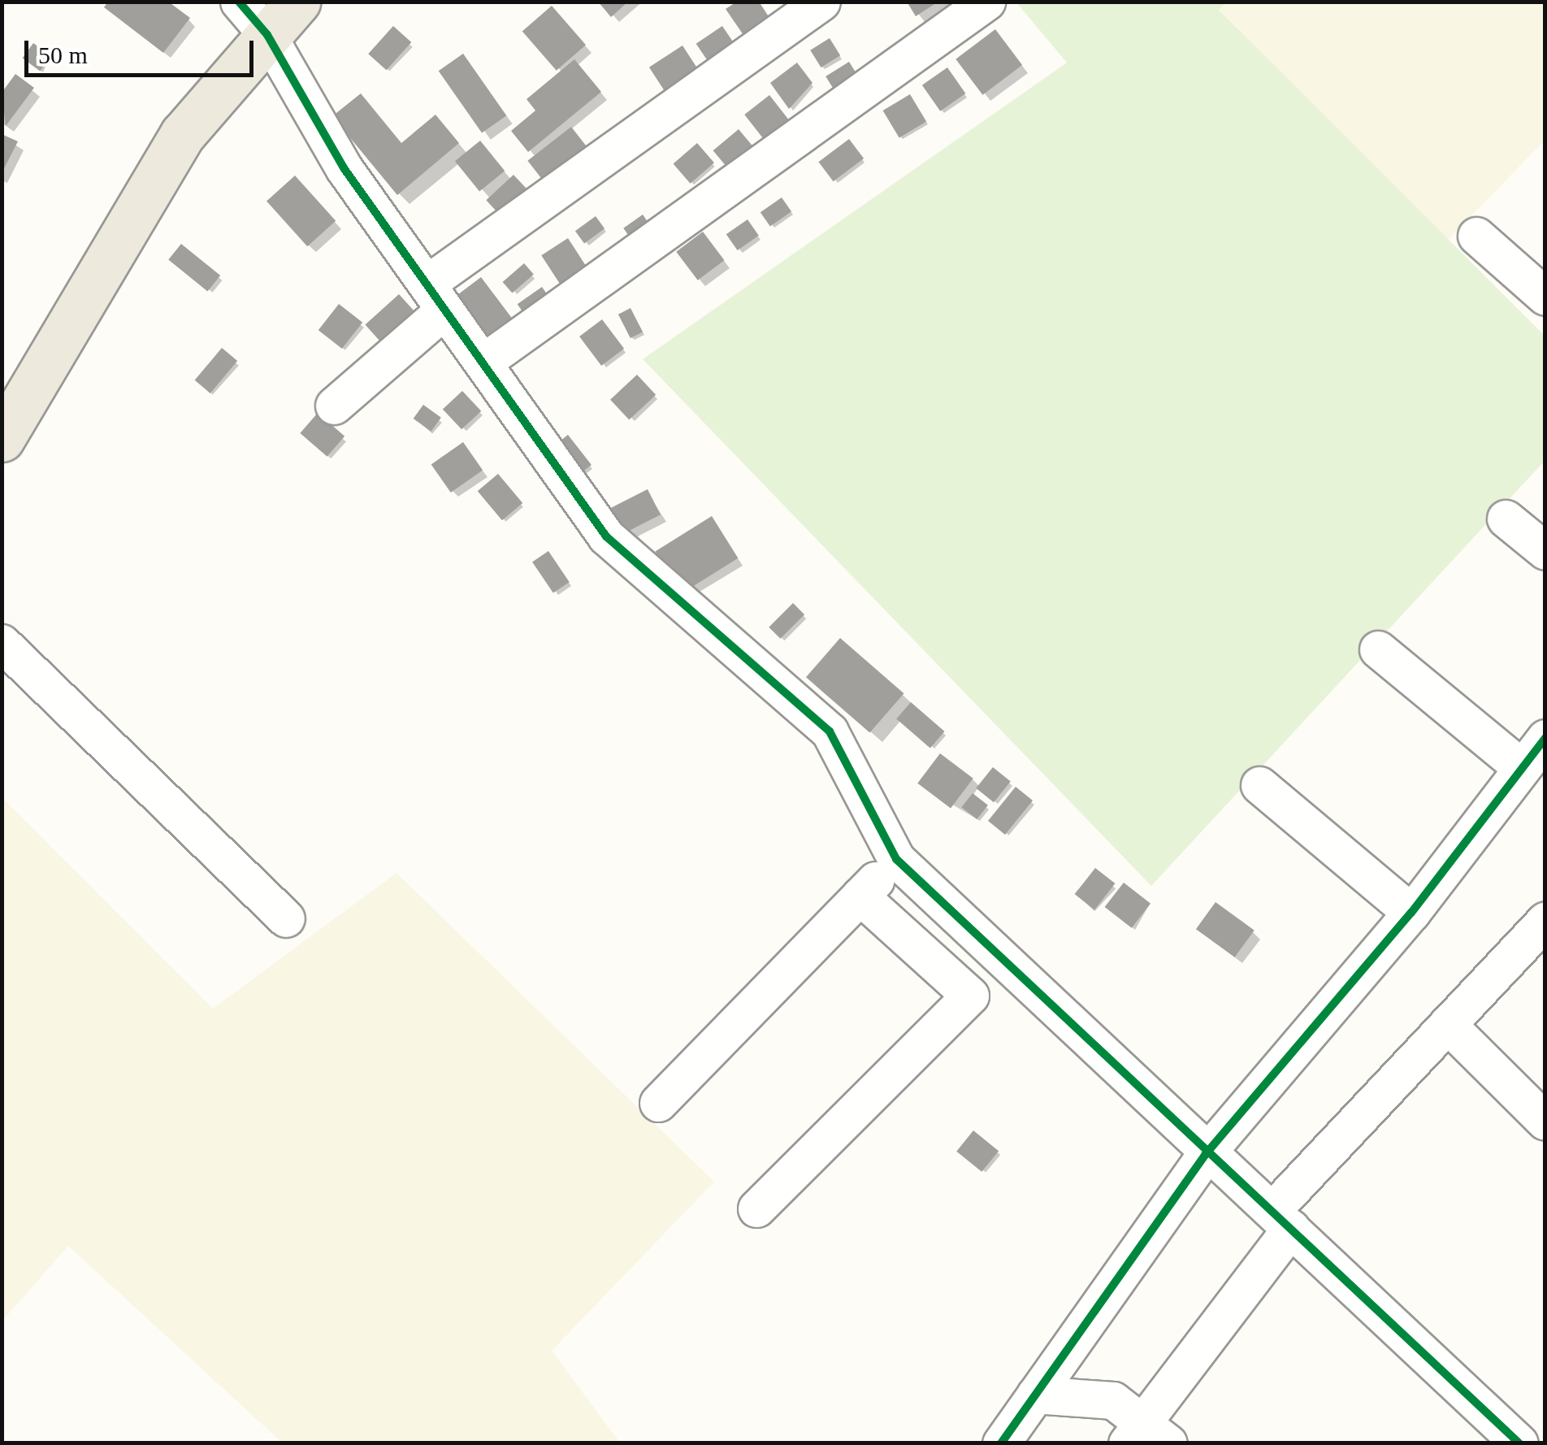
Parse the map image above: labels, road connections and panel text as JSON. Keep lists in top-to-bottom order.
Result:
{
  "scale_bar": "50 m"
}
